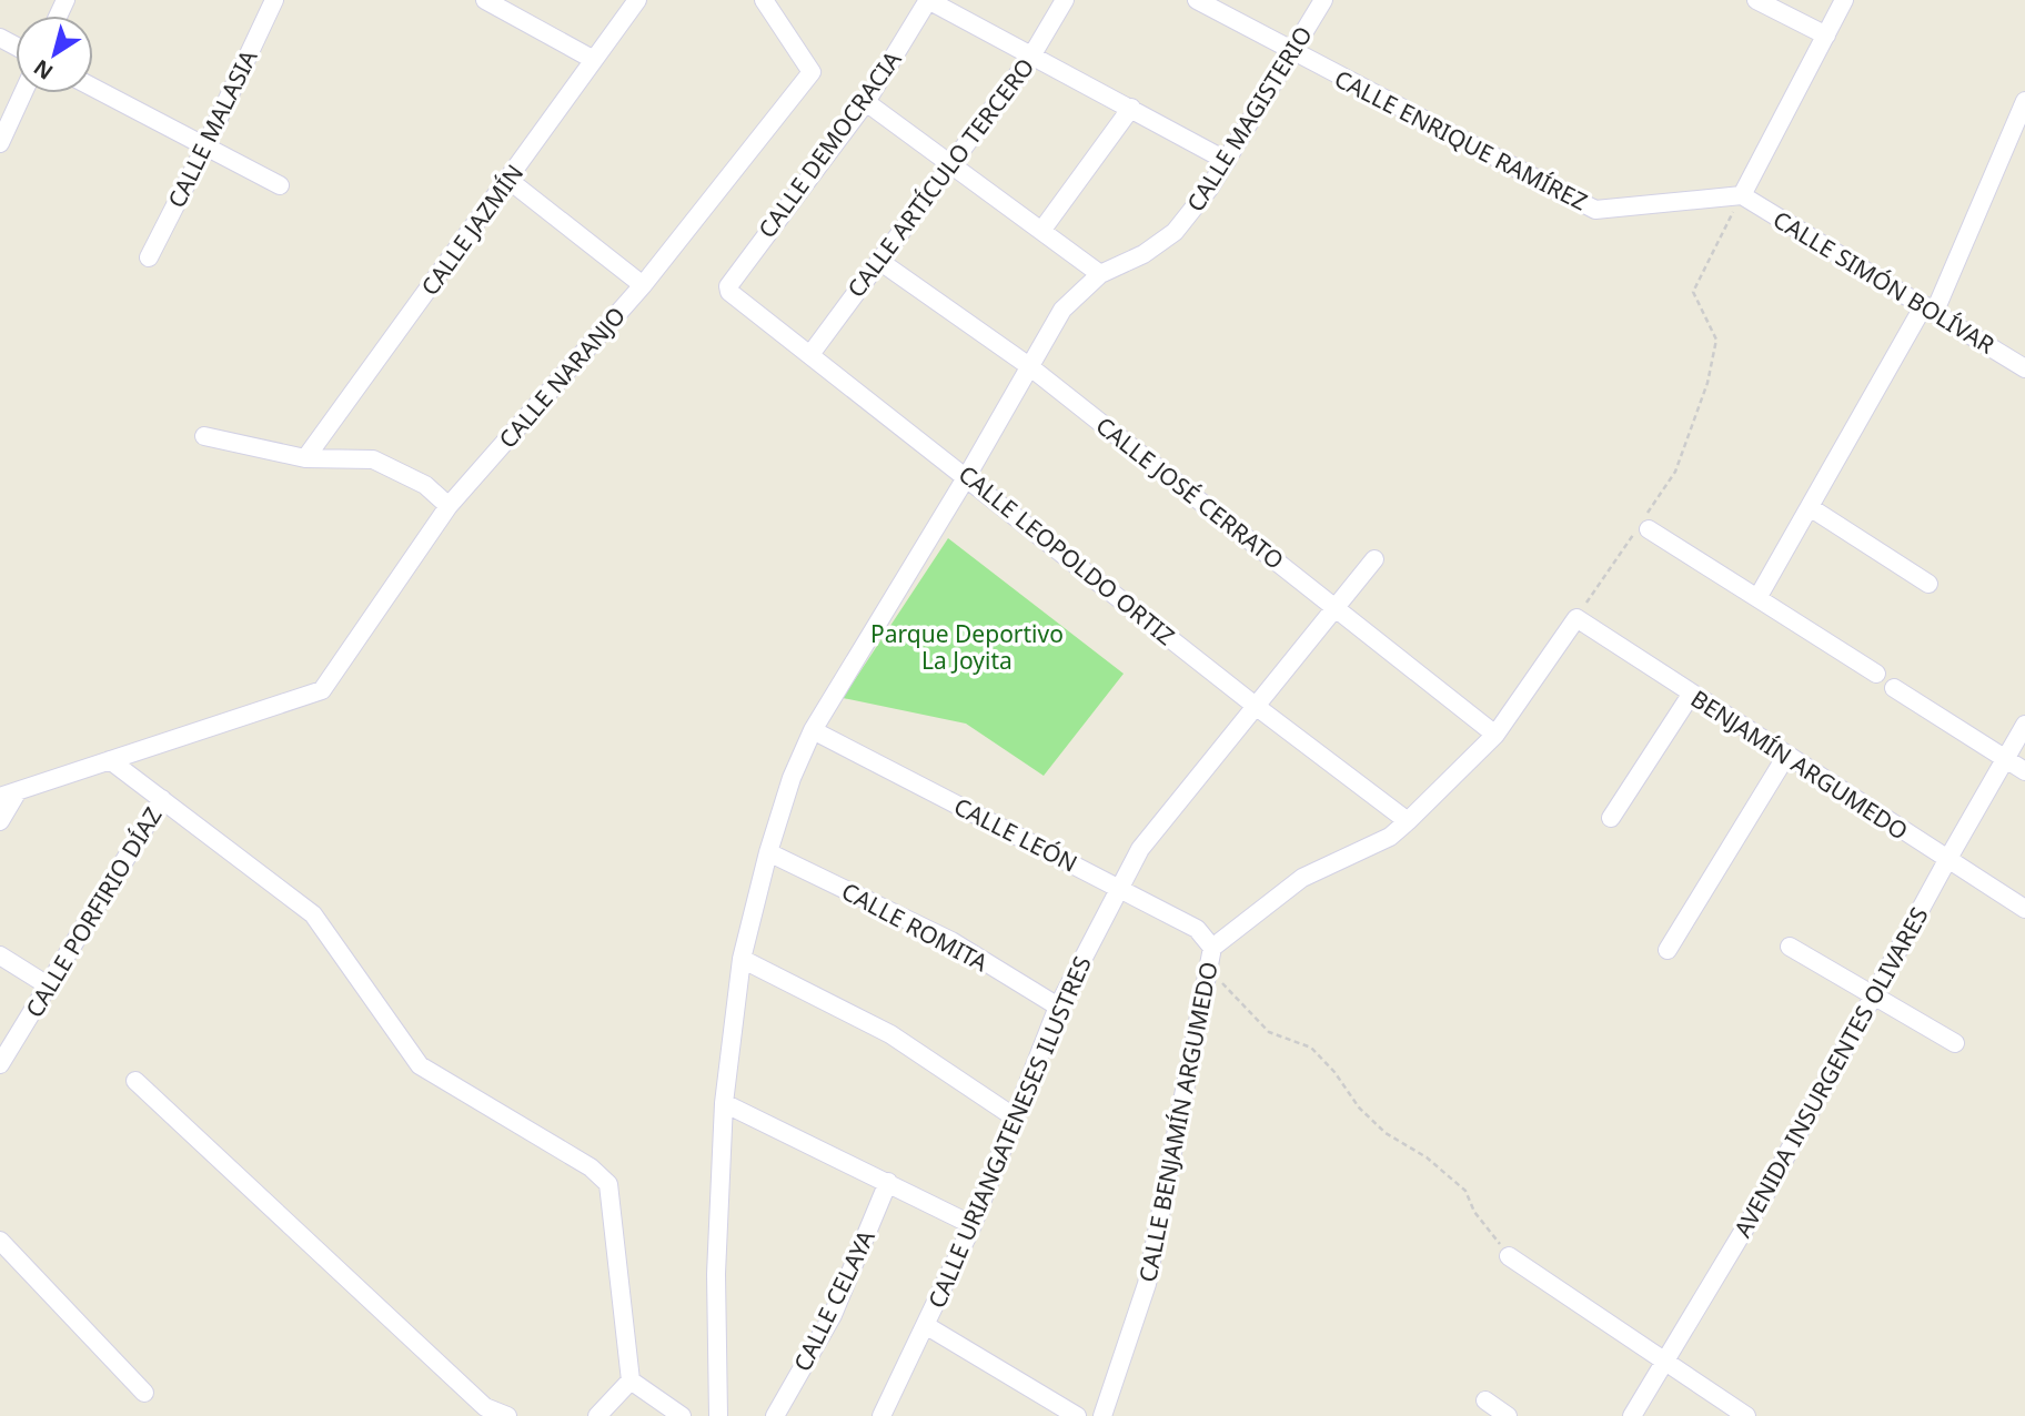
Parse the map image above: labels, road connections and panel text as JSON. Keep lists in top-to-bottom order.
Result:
{
  "streets": {
    "street": [
      "CALLE MAGISTERIO",
      "CALLE MALASIA",
      "CALLE ENRIQUE RAMÍREZ",
      "CALLE DEMOCRACIA",
      "CALLE ARTÍCULO TERCERO",
      "CALLE JAZMÍN",
      "CALLE SIMÓN BOLÍVAR",
      "CALLE NARANJO",
      "CALLE JOSÉ CERRATO",
      "CALLE LEOPOLDO ORTIZ",
      "BENJAMÍN ARGUMEDO",
      "CALLE LEÓN",
      "CALLE PORFIRIO DÍAZ",
      "CALLE ROMITA",
      "AVENIDA INSURGENTES OLIVARES",
      "CALLE BENJAMÍN ARGUMEDO",
      "CALLE URIANGATENESES ILUSTRES",
      "CALLE CELAYA"
    ]
  },
  "crossings": [
    ["CALLE MAGISTERIO", "CALLE ENRIQUE RAMÍREZ"],
    ["CALLE MAGISTERIO", "CALLE JOSÉ CERRATO"],
    ["CALLE MAGISTERIO", "CALLE LEOPOLDO ORTIZ"],
    ["CALLE MAGISTERIO", "CALLE LEÓN"],
    ["CALLE MAGISTERIO", "CALLE ROMITA"],
    ["CALLE ENRIQUE RAMÍREZ", "CALLE SIMÓN BOLÍVAR"],
    ["CALLE DEMOCRACIA", "CALLE LEOPOLDO ORTIZ"],
    ["CALLE ARTÍCULO TERCERO", "CALLE JOSÉ CERRATO"],
    ["CALLE ARTÍCULO TERCERO", "CALLE LEOPOLDO ORTIZ"],
    ["CALLE JOSÉ CERRATO", "CALLE BENJAMÍN ARGUMEDO"],
    ["CALLE JOSÉ CERRATO", "CALLE URIANGATENESES ILUSTRES"],
    ["CALLE LEOPOLDO ORTIZ", "CALLE BENJAMÍN ARGUMEDO"],
    ["CALLE LEOPOLDO ORTIZ", "CALLE URIANGATENESES ILUSTRES"],
    ["BENJAMÍN ARGUMEDO", "AVENIDA INSURGENTES OLIVARES"],
    ["BENJAMÍN ARGUMEDO", "CALLE BENJAMÍN ARGUMEDO"],
    ["CALLE LEÓN", "CALLE BENJAMÍN ARGUMEDO"],
    ["CALLE LEÓN", "CALLE URIANGATENESES ILUSTRES"],
    ["CALLE ROMITA", "CALLE URIANGATENESES ILUSTRES"]
  ],
  "parks": ["Parque Deportivo La Joyita"],
  "north": "bottom left"
}
